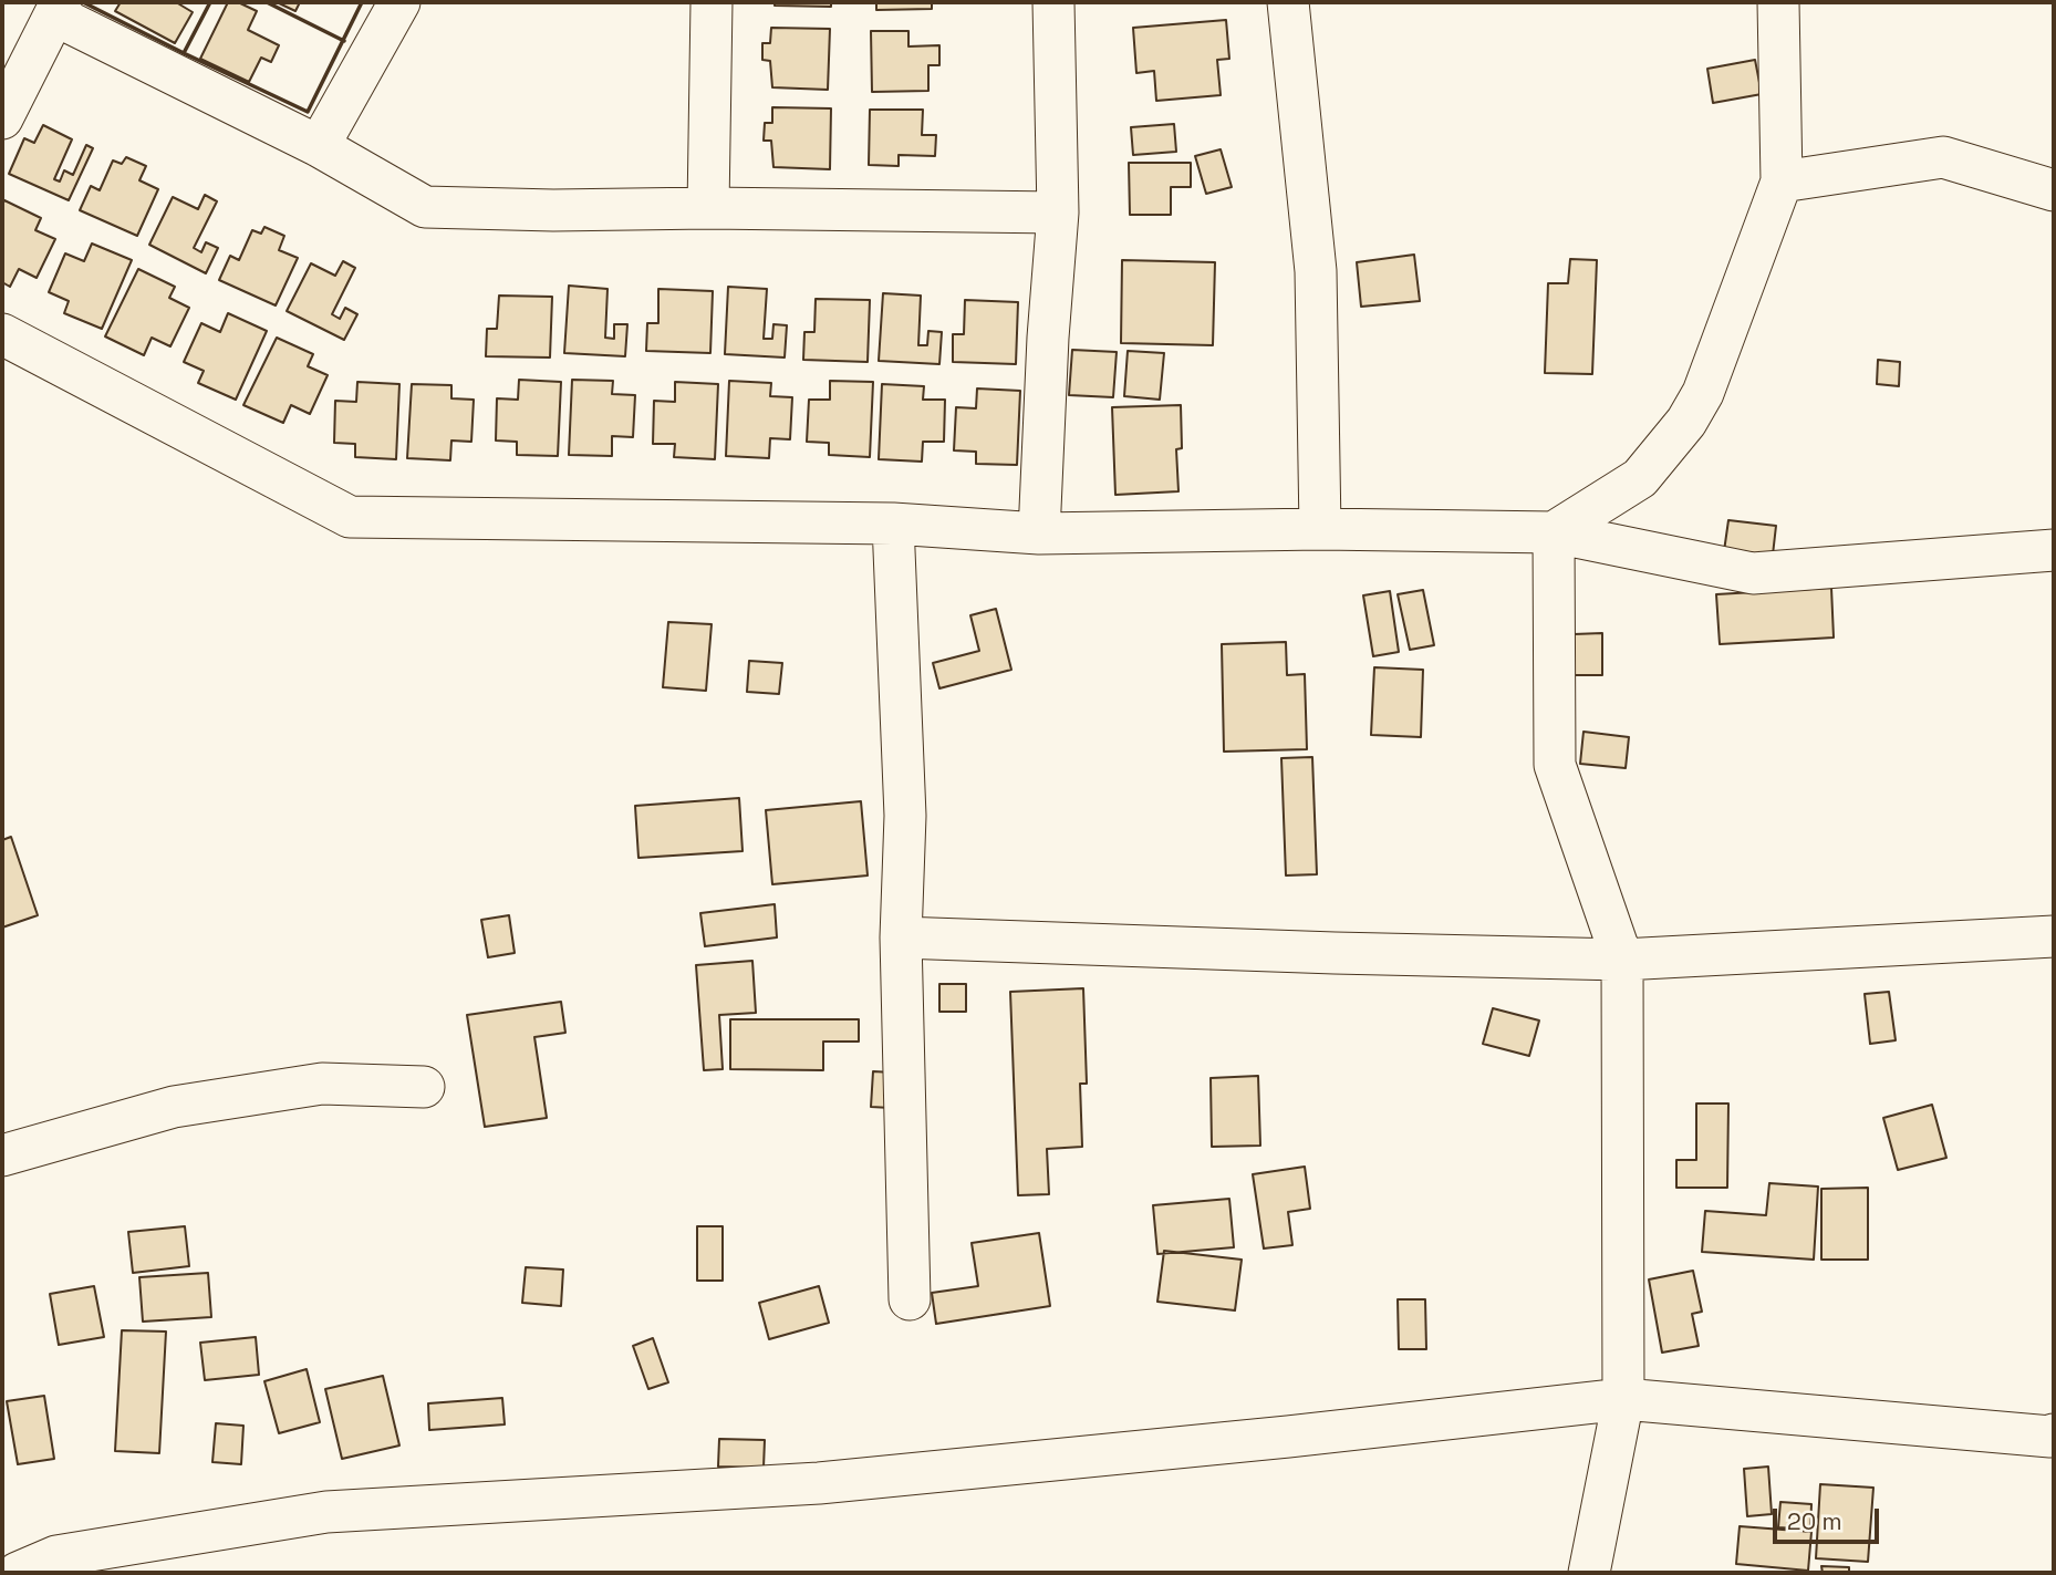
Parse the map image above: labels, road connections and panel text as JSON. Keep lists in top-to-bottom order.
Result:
{
  "scale_bar": "20 m"
}
